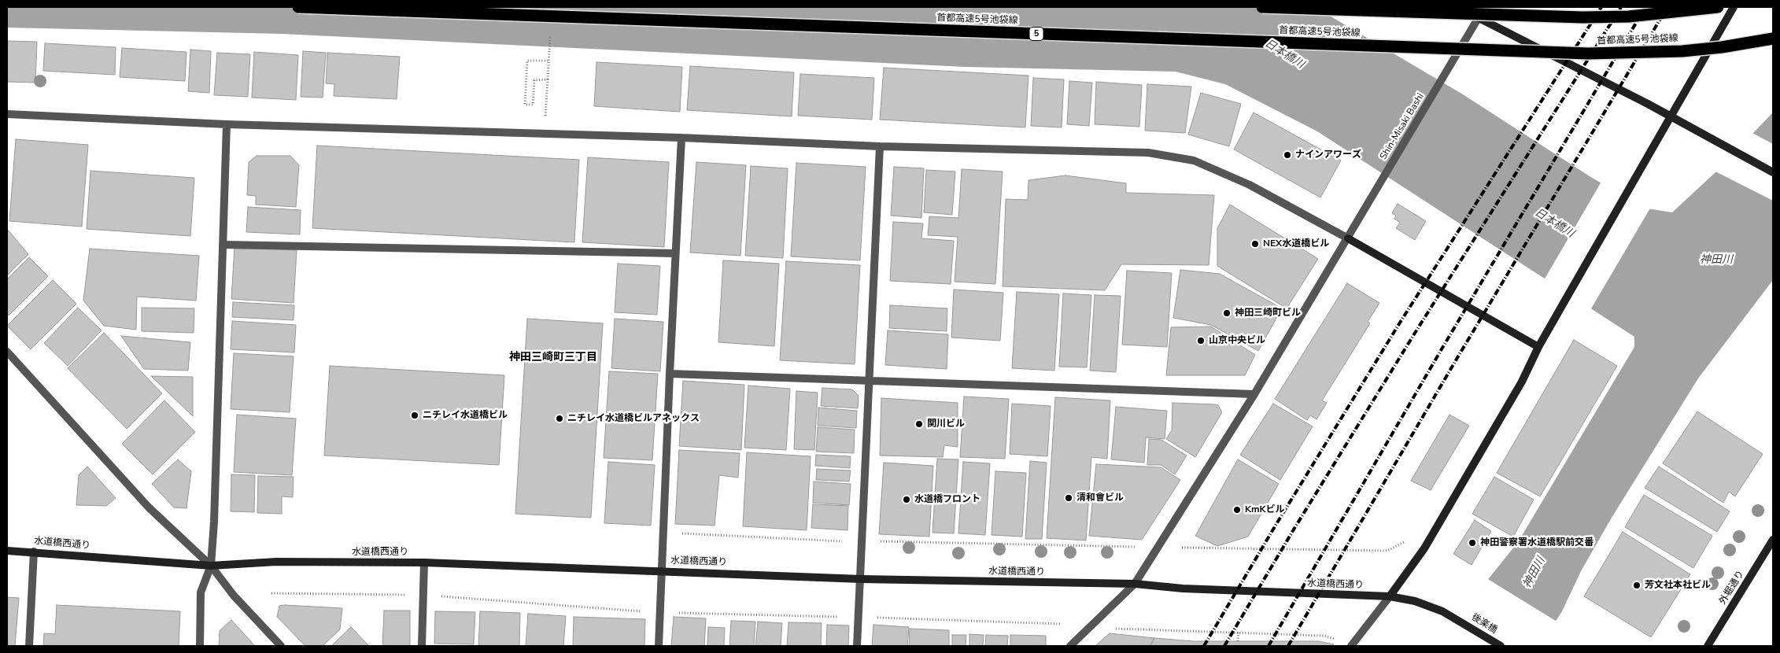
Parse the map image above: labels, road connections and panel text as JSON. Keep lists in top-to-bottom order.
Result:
{
  "streets": {
    "highway": ["首都高速5号池袋線", "5"],
    "street": [
      "Shin-Misaki Bashi",
      "水道橋西通り",
      "外堀通り",
      "後楽橋"
    ]
  },
  "crossings": [
    ["Shin-Misaki Bashi", "水道橋西通り"],
    ["水道橋西通り", "後楽橋"]
  ],
  "districts": ["神田三崎町三丁目"],
  "water": ["日本橋川", "神田川"],
  "places": [
    "ナインアワーズ",
    "NEX水道橋ビル",
    "神田三崎町ビル",
    "山京中央ビル",
    "ニチレイ水道橋ビル",
    "ニチレイ水道橋ビルアネックス",
    "関川ビル",
    "清和會ビル",
    "水道橋フロント",
    "KmKビル",
    "神田警察署水道橋駅前交番",
    "芳文社本社ビル"
  ]
}
